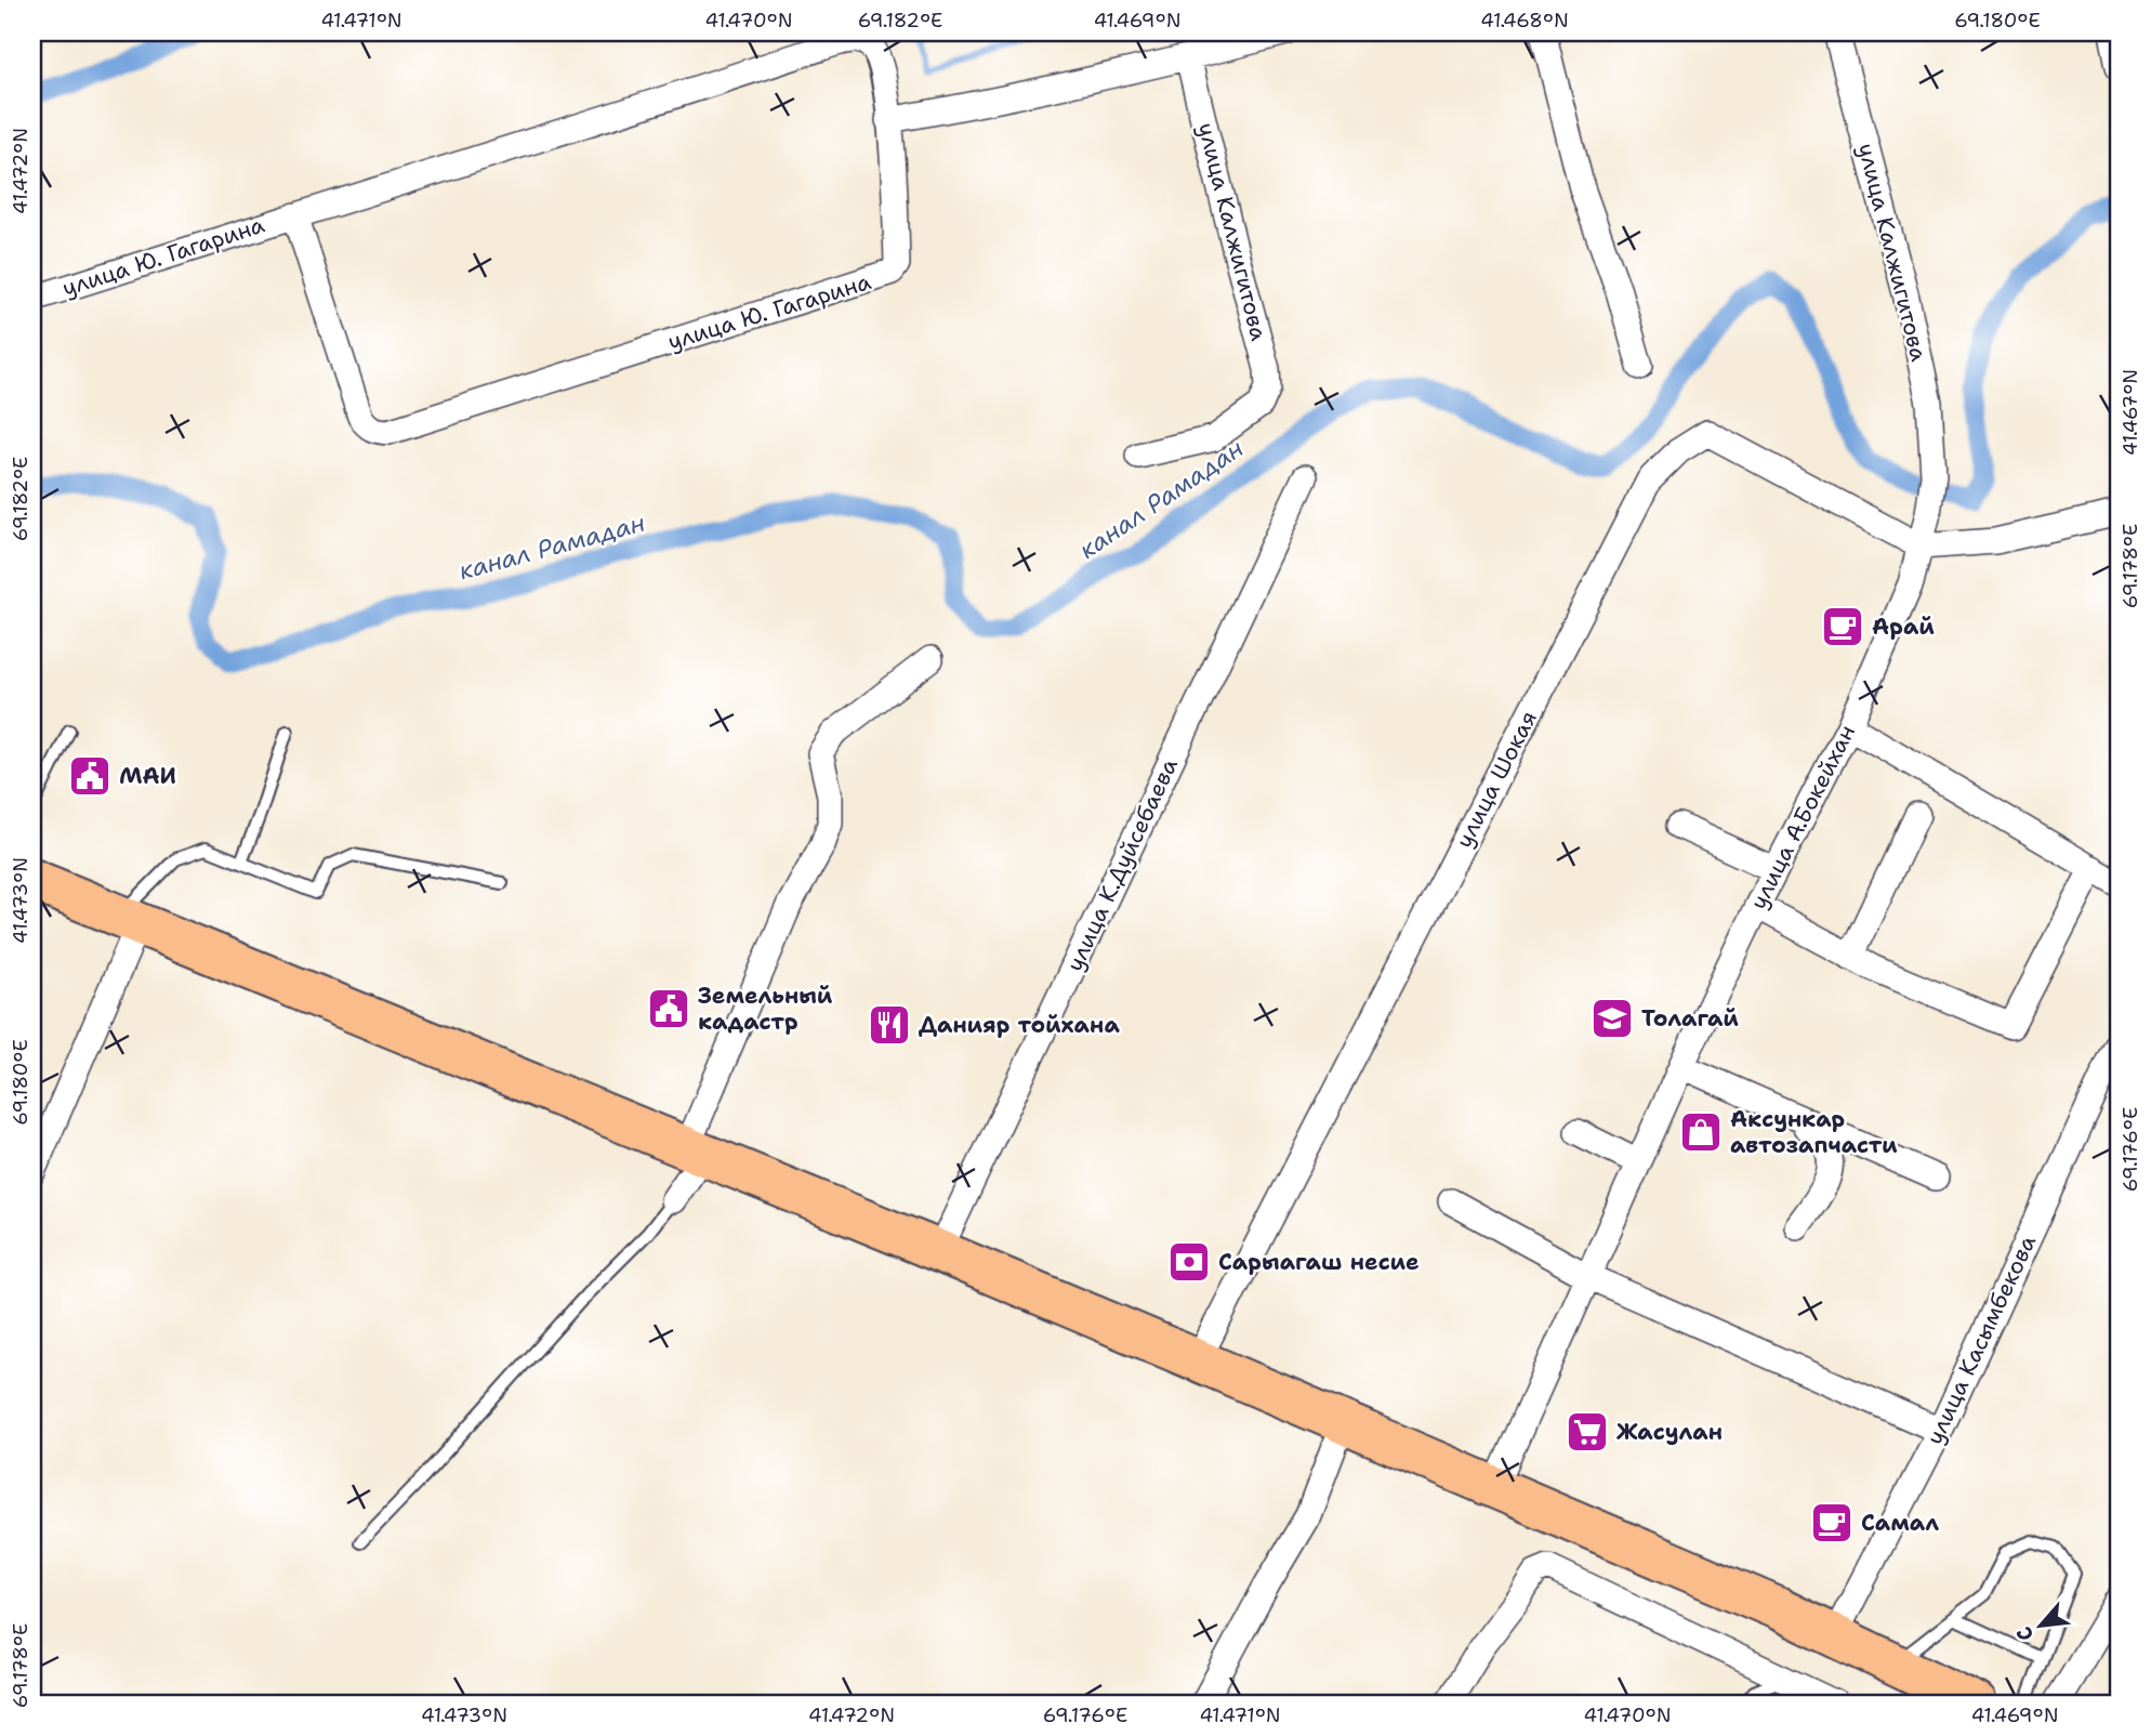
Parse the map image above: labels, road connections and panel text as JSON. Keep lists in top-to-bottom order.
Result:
{
  "streets": {
    "street": [
      "улица Калжигитова",
      "улица Ю. Гагарина",
      "улица Шокая",
      "улица А.Бокейхан",
      "улица К.Дуйсебаева",
      "улица Касымбекова"
    ]
  },
  "crossings": [
    ["улица Калжигитова", "улица А.Бокейхан"],
    ["улица Шокая", "улица А.Бокейхан"]
  ],
  "water": ["канал Рамадан"],
  "places": {
    "cafe": ["Арай", "Самал"],
    "public building": ["МАИ", "Земельный кадастр"],
    "school or university": ["Толагай"],
    "restaurant": ["Данияр тойхана"],
    "shop": ["Аксункар автозапчасти"],
    "bank": ["Сарыагаш несие"],
    "supermarket": ["Жасулан"]
  },
  "north": "bottom left",
  "coordinates": [
    "41.471°N",
    "41.470°N",
    "69.182°E",
    "41.469°N",
    "41.468°N",
    "69.180°E",
    "41.472°N",
    "41.467°N",
    "69.178°E",
    "41.473°N",
    "69.176°E"
  ]
}
